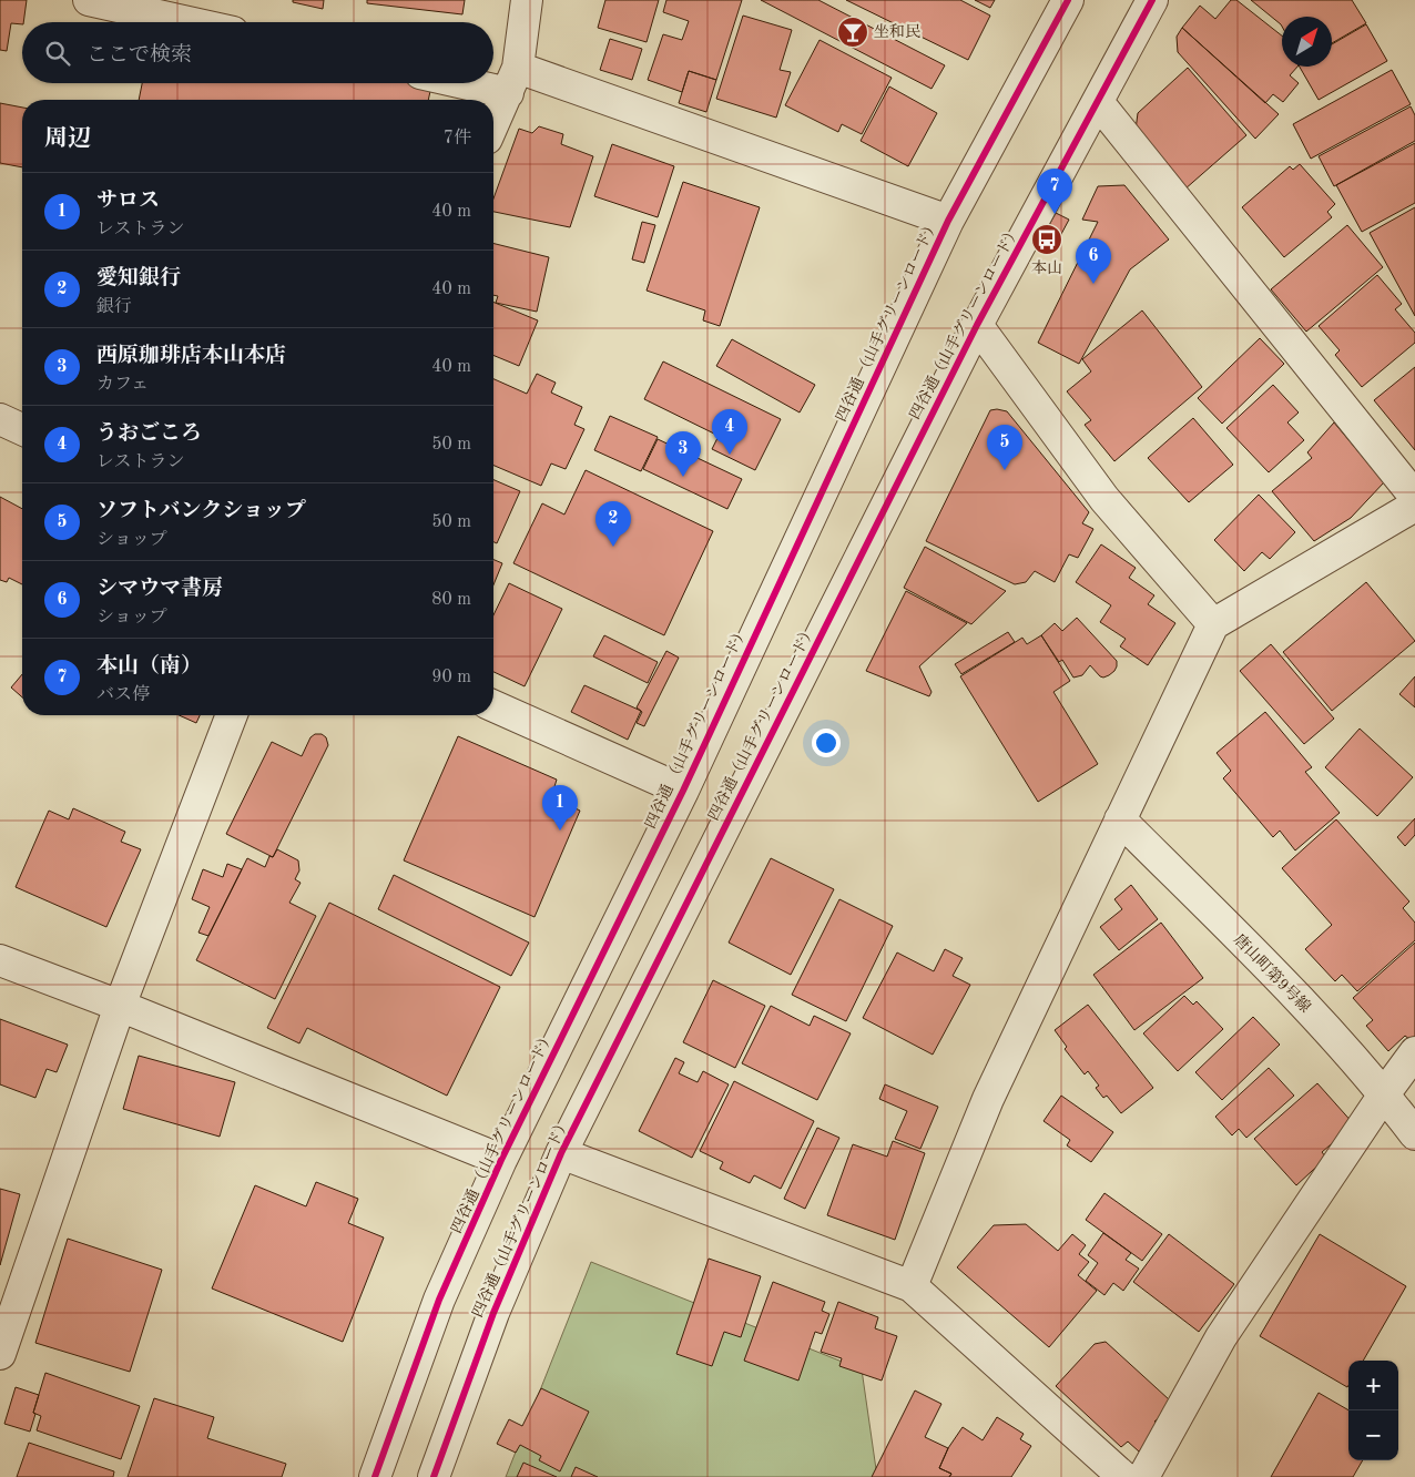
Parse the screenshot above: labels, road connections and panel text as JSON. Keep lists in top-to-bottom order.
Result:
{
  "streets": {
    "street": ["四谷通 （山手グリーンロード）", "四谷通（山手グリーンロード）", "唐山町第9号線"]
  },
  "places": {
    "bar": ["坐和民"],
    "bus stop": ["本山"]
  },
  "north": "top right",
  "page": {
    "search": "ここで検索",
    "heading": ["周辺", "7件"],
    "pins": [
      "7",
      "6",
      "4",
      "5",
      "3",
      "2",
      "1"
    ],
    "list": [
      {
        "mark": "1",
        "name": "サロス",
        "note": "レストラン",
        "value": "40 m"
      },
      {
        "mark": "2",
        "name": "愛知銀行",
        "note": "銀行",
        "value": "40 m"
      },
      {
        "mark": "3",
        "name": "西原珈琲店本山本店",
        "note": "カフェ",
        "value": "40 m"
      },
      {
        "mark": "4",
        "name": "うおごころ",
        "note": "レストラン",
        "value": "50 m"
      },
      {
        "mark": "5",
        "name": "ソフトバンクショップ",
        "note": "ショップ",
        "value": "50 m"
      },
      {
        "mark": "6",
        "name": "シマウマ書房",
        "note": "ショップ",
        "value": "80 m"
      },
      {
        "mark": "7",
        "name": "本山（南）",
        "note": "バス停",
        "value": "90 m"
      }
    ],
    "map_buttons": ["+", "−"]
  }
}
